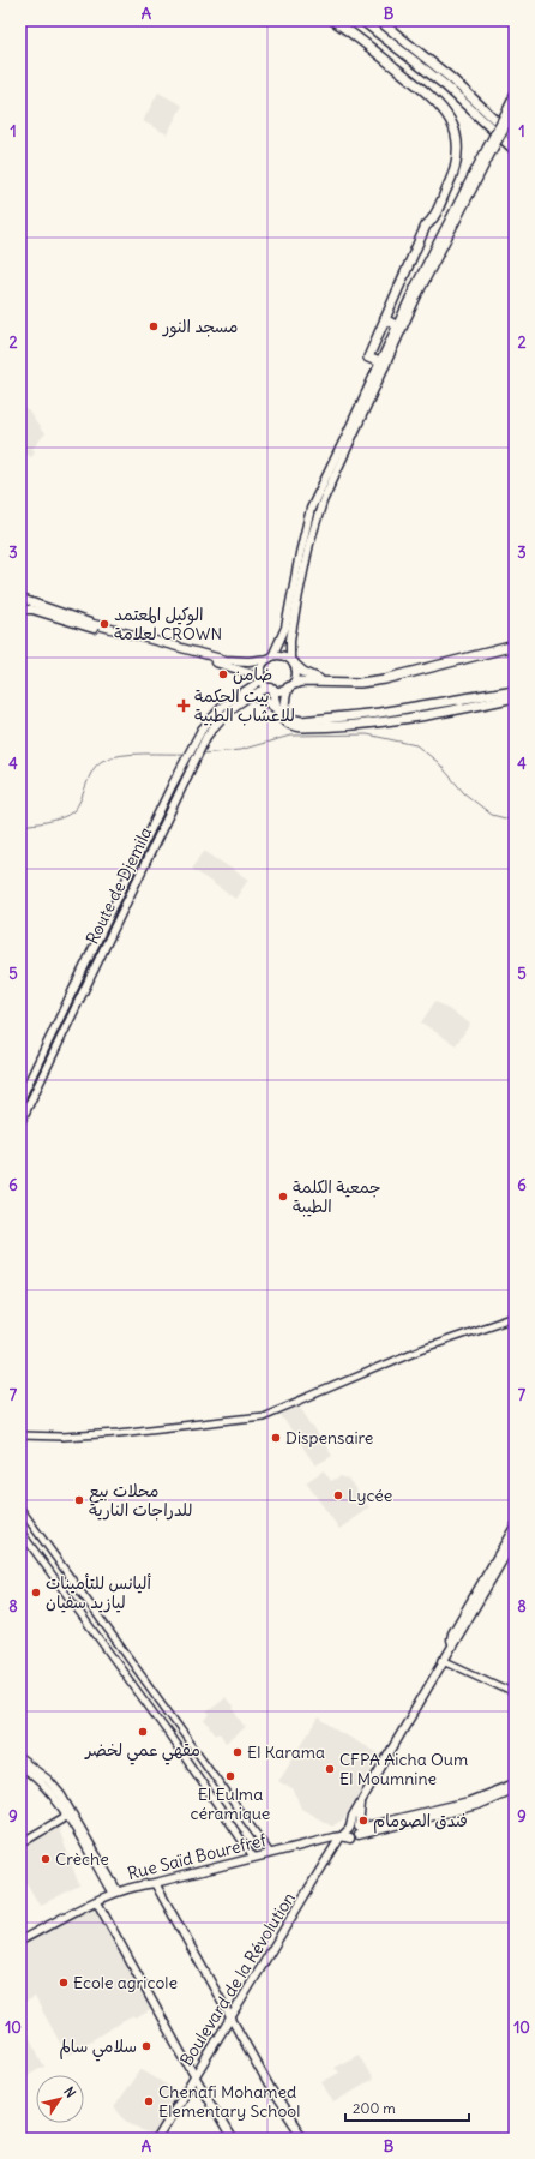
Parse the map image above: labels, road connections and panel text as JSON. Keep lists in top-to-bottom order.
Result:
{
  "streets": {
    "main road": ["Route de Djemila", "Rue Saïd Bourefref", "Boulevard de la Révolution"]
  },
  "crossings": [
    ["Rue Saïd Bourefref", "Boulevard de la Révolution"]
  ],
  "places": {
    "other": [
      "مسجد النور",
      "الوكيل المعتمد لعلامة CROWN",
      "ضامن",
      "جمعية الكلمة الطيبة",
      "Dispensaire",
      "Lycée",
      "محلات بيع للدراجات النارية",
      "أليانس للتأمينات ليازيد سفيان",
      "مقهي عمي لخضر",
      "El Karama",
      "CFPA Aicha Oum El Moumnine",
      "El Eulma céramique",
      "فندق الصومام",
      "Crèche",
      "Ecole agricole",
      "سلامي سالم",
      "Chenafi Mohamed Elementary School"
    ],
    "health": ["بيت الحكمة للاعشاب الطبية"]
  },
  "scale_bar": "200 m",
  "north": "top right",
  "grid": {
    "columns": ["A", "B"],
    "rows": [
      "1",
      "2",
      "3",
      "4",
      "5",
      "6",
      "7",
      "8",
      "9",
      "10"
    ]
  }
}
